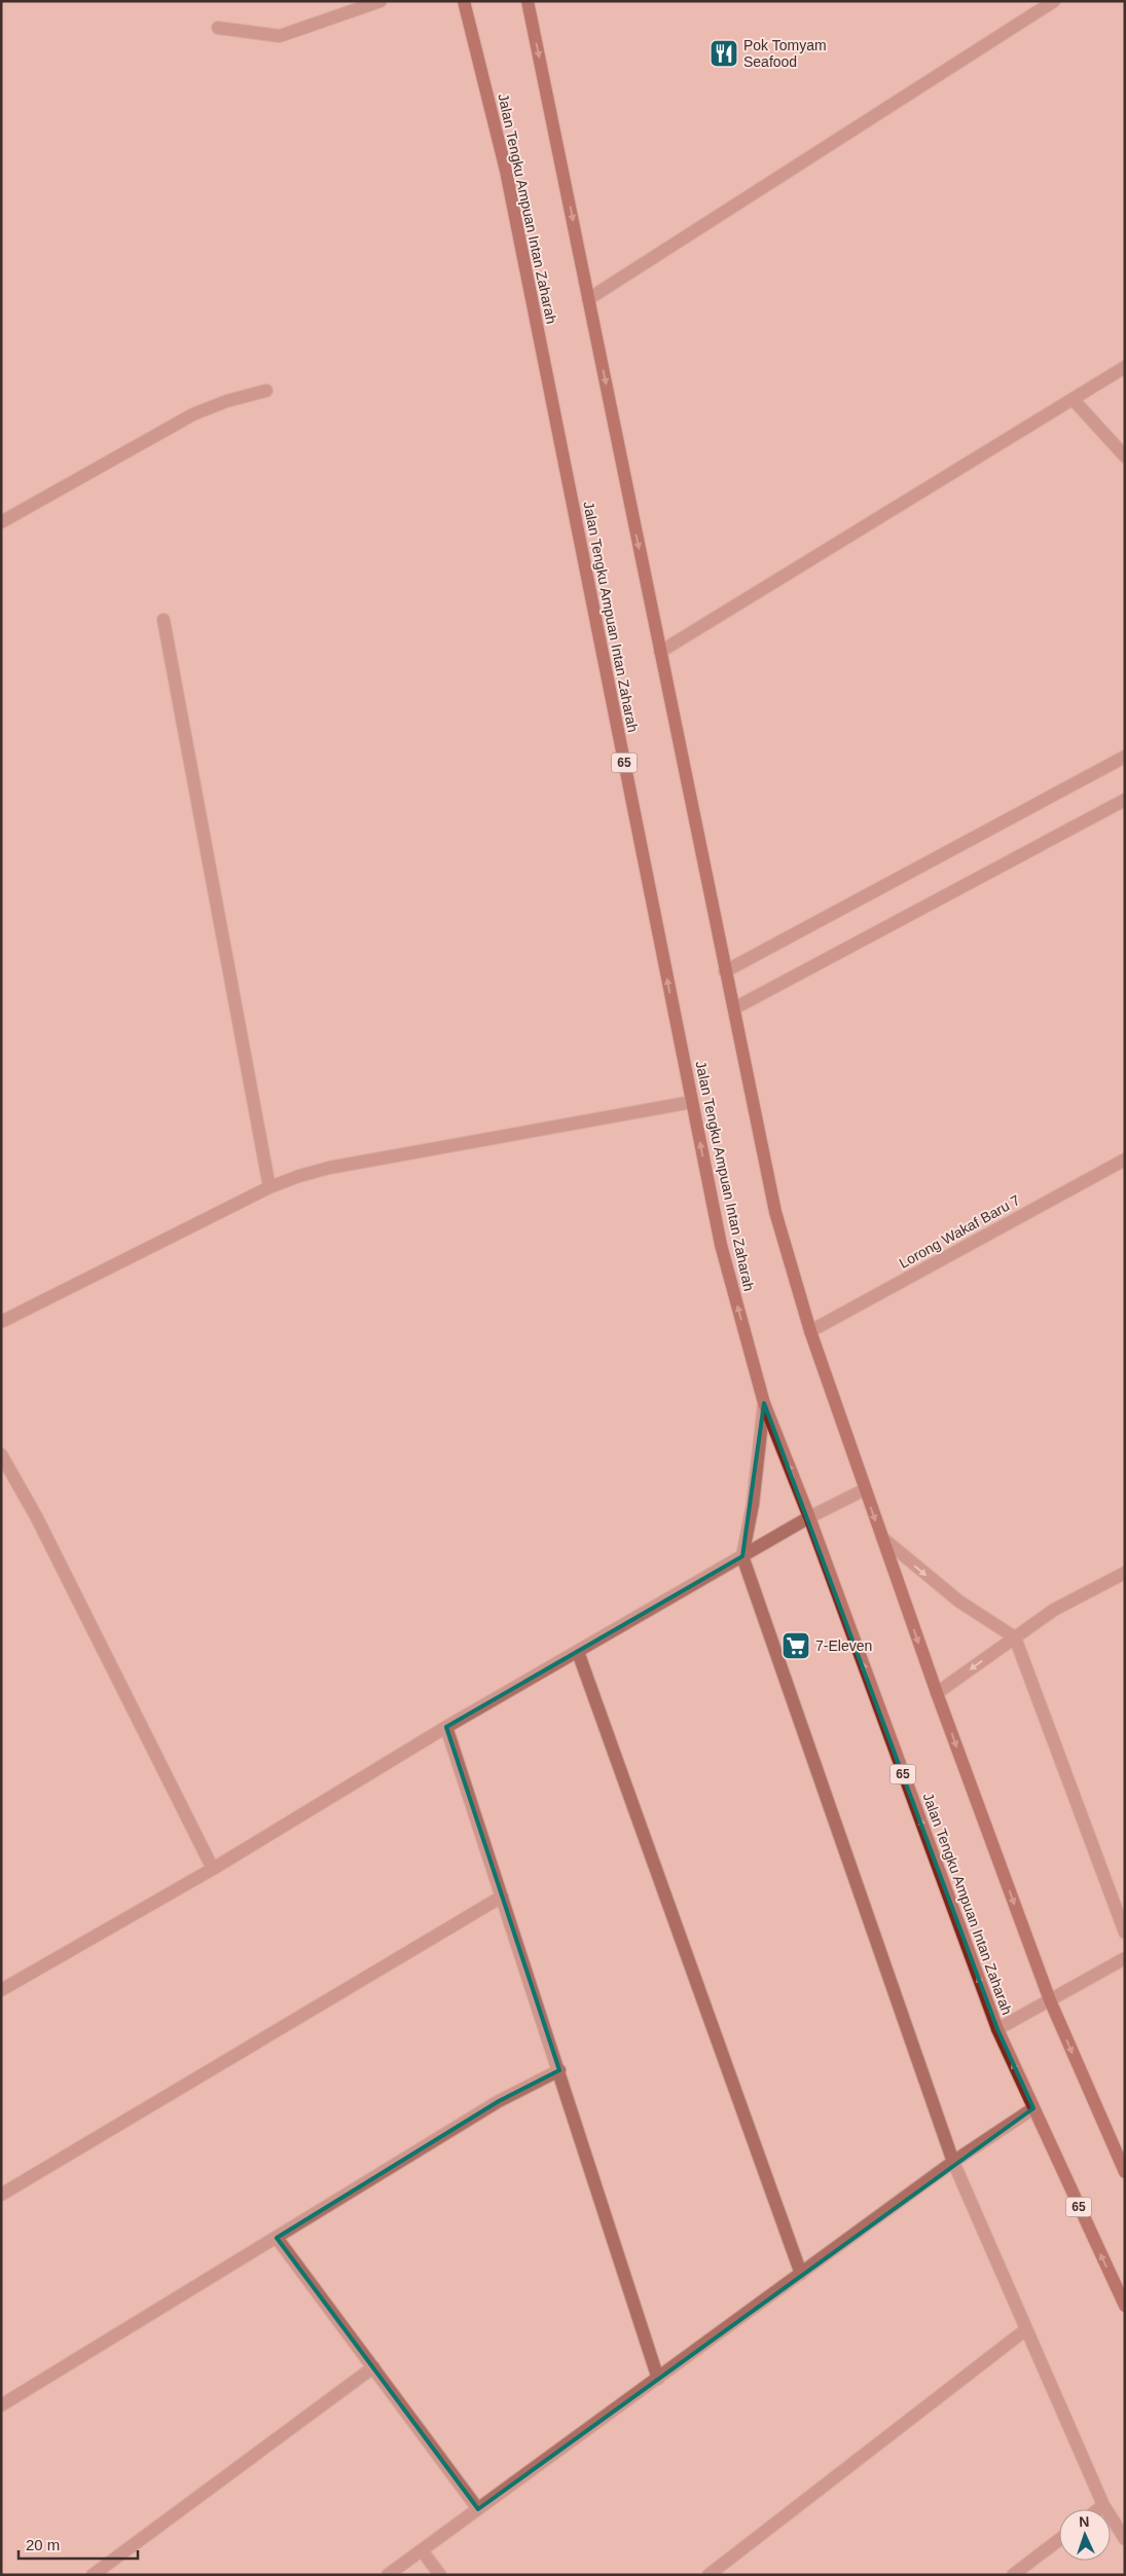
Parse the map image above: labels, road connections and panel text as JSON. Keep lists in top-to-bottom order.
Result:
{
  "streets": {
    "main road": ["Jalan Tengku Ampuan Intan Zaharah", "65"],
    "street": ["Lorong Wakaf Baru 7"]
  },
  "places": {
    "restaurant": ["Pok Tomyam Seafood"],
    "supermarket": ["7-Eleven"]
  },
  "scale_bar": "20 m",
  "north": "top"
}
